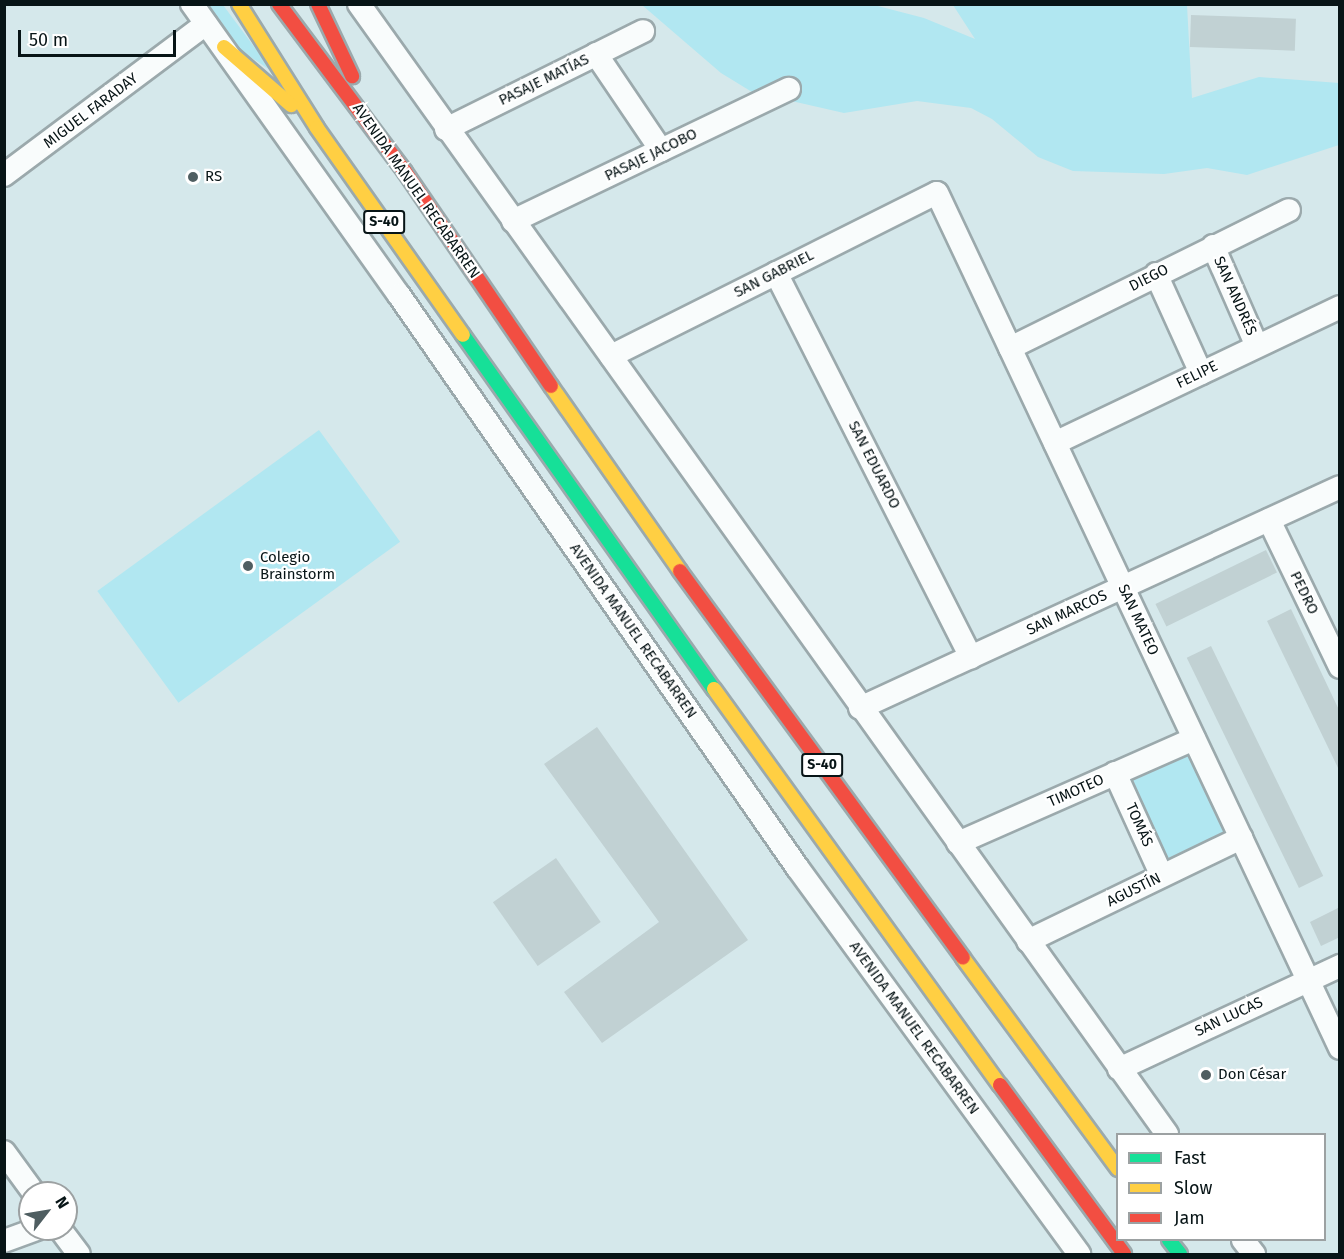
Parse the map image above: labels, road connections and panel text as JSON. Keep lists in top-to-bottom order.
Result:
{
  "streets": {
    "main road": ["AVENIDA MANUEL RECABARREN", "S-40"],
    "street": [
      "PASAJE MATÍAS",
      "MIGUEL FARADAY",
      "PASAJE JACOBO",
      "SAN GABRIEL",
      "DIEGO",
      "SAN ANDRÉS",
      "FELIPE",
      "SAN EDUARDO",
      "PEDRO",
      "SAN MARCOS",
      "SAN MATEO",
      "TIMOTEO",
      "TOMÁS",
      "AGUSTÍN",
      "SAN LUCAS"
    ]
  },
  "crossings": [
    ["MIGUEL FARADAY", "AVENIDA MANUEL RECABARREN"],
    ["SAN GABRIEL", "SAN EDUARDO"],
    ["SAN GABRIEL", "SAN MATEO"],
    ["DIEGO", "SAN ANDRÉS"],
    ["DIEGO", "SAN MATEO"],
    ["SAN ANDRÉS", "FELIPE"],
    ["FELIPE", "SAN MATEO"],
    ["SAN EDUARDO", "SAN MARCOS"],
    ["PEDRO", "SAN MARCOS"],
    ["SAN MARCOS", "SAN MATEO"],
    ["SAN MATEO", "TIMOTEO"],
    ["SAN MATEO", "AGUSTÍN"],
    ["SAN MATEO", "SAN LUCAS"],
    ["TIMOTEO", "TOMÁS"],
    ["TOMÁS", "AGUSTÍN"]
  ],
  "places": ["RS", "Colegio Brainstorm", "Don César"],
  "legend": ["Fast", "Slow", "Jam"],
  "scale_bar": "50 m",
  "north": "top right"
}
